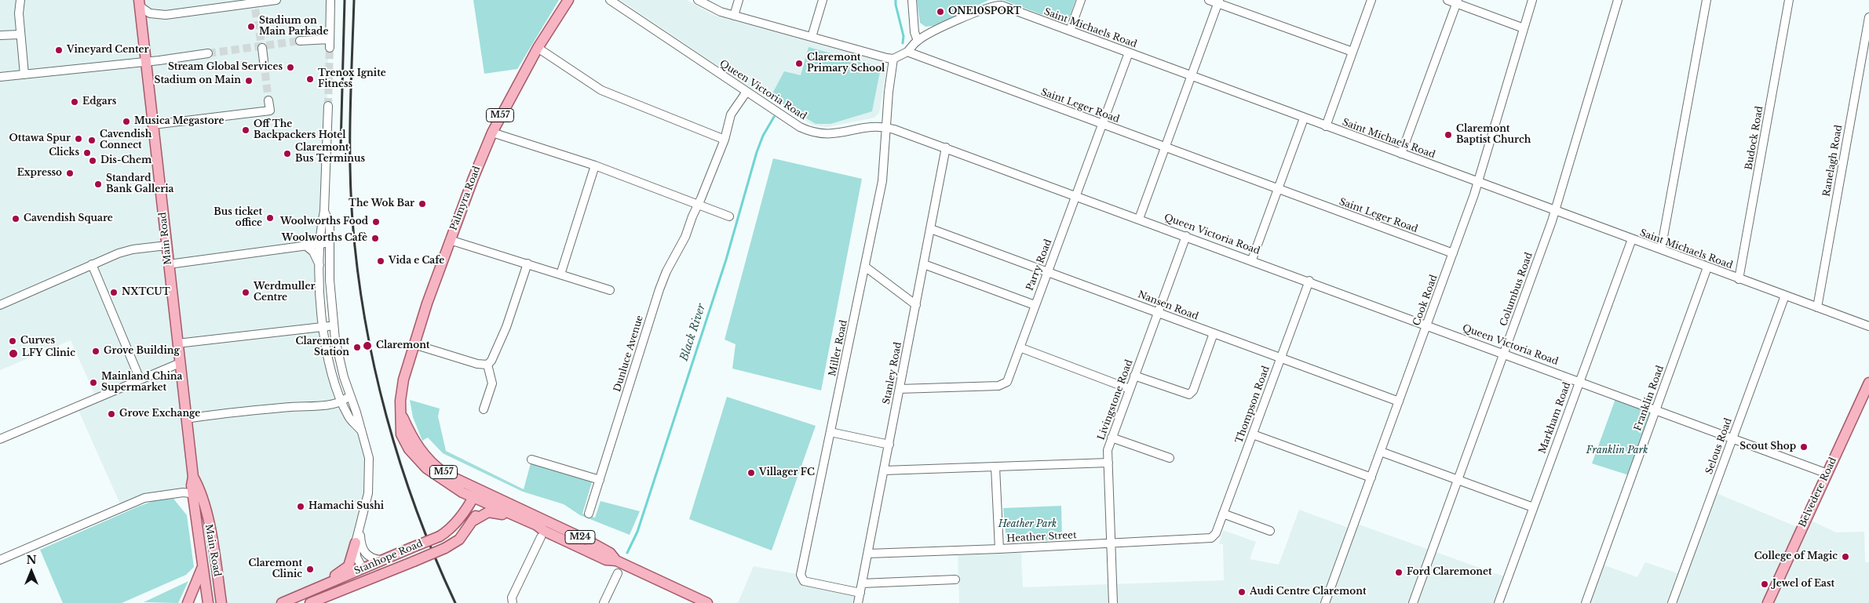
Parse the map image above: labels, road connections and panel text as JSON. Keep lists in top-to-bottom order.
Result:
{
  "streets": {
    "main road": [
      "M57",
      "Palmyra Road",
      "Main Road",
      "Belvedere Road",
      "M24",
      "Stanhope Road"
    ],
    "street": [
      "Saint Michaels Road",
      "Queen Victoria Road",
      "Saint Leger Road",
      "Budock Road",
      "Ranelagh Road",
      "Parry Road",
      "Columbus Road",
      "Cook Road",
      "Nansen Road",
      "Miller Road",
      "Dunluce Avenue",
      "Stanley Road",
      "Franklin Road",
      "Livingstone Road",
      "Thompson Road",
      "Markham Road",
      "Selous Road",
      "Heather Street"
    ]
  },
  "crossings": [
    ["Saint Michaels Road", "Saint Leger Road"],
    ["Saint Michaels Road", "Budock Road"],
    ["Saint Michaels Road", "Ranelagh Road"],
    ["Saint Michaels Road", "Parry Road"],
    ["Saint Michaels Road", "Columbus Road"],
    ["Saint Michaels Road", "Cook Road"],
    ["Saint Michaels Road", "Franklin Road"],
    ["Saint Michaels Road", "Markham Road"],
    ["Saint Michaels Road", "Selous Road"],
    ["Queen Victoria Road", "Parry Road"],
    ["Queen Victoria Road", "Columbus Road"],
    ["Queen Victoria Road", "Cook Road"],
    ["Queen Victoria Road", "Miller Road"],
    ["Queen Victoria Road", "Dunluce Avenue"],
    ["Queen Victoria Road", "Stanley Road"],
    ["Queen Victoria Road", "Franklin Road"],
    ["Queen Victoria Road", "Livingstone Road"],
    ["Queen Victoria Road", "Thompson Road"],
    ["Queen Victoria Road", "Markham Road"],
    ["Queen Victoria Road", "Selous Road"],
    ["Queen Victoria Road", "Belvedere Road"],
    ["Saint Leger Road", "Parry Road"],
    ["Saint Leger Road", "Cook Road"],
    ["M57", "Palmyra Road"],
    ["M57", "M24"],
    ["M57", "Stanhope Road"],
    ["Palmyra Road", "M24"],
    ["Palmyra Road", "Stanhope Road"],
    ["Parry Road", "Nansen Road"],
    ["Parry Road", "Stanley Road"],
    ["Cook Road", "Nansen Road"],
    ["Nansen Road", "Stanley Road"],
    ["Nansen Road", "Livingstone Road"],
    ["Nansen Road", "Thompson Road"],
    ["Miller Road", "Stanley Road"],
    ["Stanley Road", "Heather Street"],
    ["Livingstone Road", "Heather Street"],
    ["Thompson Road", "Heather Street"],
    ["M24", "Stanhope Road"]
  ],
  "water": ["Black River"],
  "parks": ["Franklin Park", "Heather Park"],
  "places": [
    "ONE10SPORT",
    "Stadium on Main Parkade",
    "Vineyard Center",
    "Claremont Primary School",
    "Stream Global Services",
    "Trenox Ignite Fitness",
    "Stadium on Main",
    "Edgars",
    "Musica Megastore",
    "Off The Backpackers Hotel",
    "Claremont Baptist Church",
    "Ottawa Spur",
    "Cavendish Connect",
    "Clicks",
    "Claremont Bus Terminus",
    "Dis-Chem",
    "Expresso",
    "Standard Bank Galleria",
    "The Wok Bar",
    "Bus ticket office",
    "Cavendish Square",
    "Woolworths Food",
    "Woolworths Cafè",
    "Vida e Cafe",
    "NXTCUT",
    "Werdmuller Centre",
    "Curves",
    "Claremont",
    "Claremont Station",
    "Grove Building",
    "LFY Clinic",
    "Mainland China Supermarket",
    "Grove Exchange",
    "Scout Shop",
    "Villager FC",
    "Hamachi Sushi",
    "College of Magic",
    "Claremont Clinic",
    "Ford Claremonet",
    "Jewel of East",
    "Audi Centre Claremont"
  ],
  "north": "top"
}
